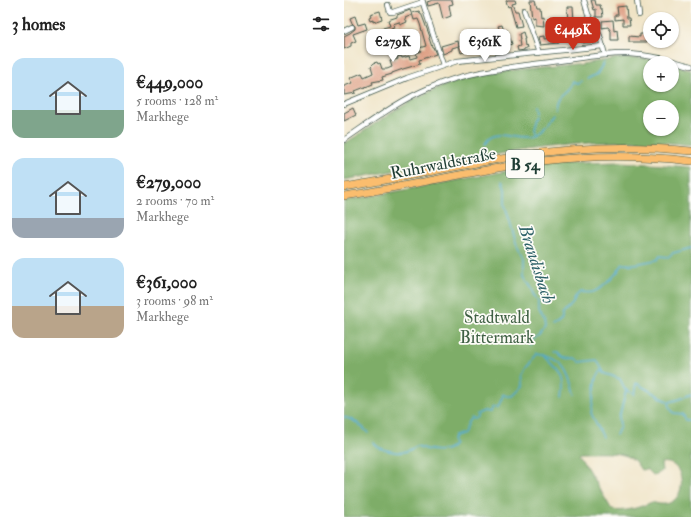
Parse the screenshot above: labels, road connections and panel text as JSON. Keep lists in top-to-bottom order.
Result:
{
  "streets": {
    "highway": ["Ruhrwaldstraße", "B 54"]
  },
  "water": ["Brandisbach"],
  "parks": ["Stadtwald Bittermark"],
  "page": {
    "heading": "3 homes",
    "map_buttons": ["+", "−"],
    "price": ["€449K", "€279K", "€361K"],
    "list": [
      {
        "name": "€449,000",
        "note": "5 rooms · 128 m² · Markhege"
      },
      {
        "name": "€279,000",
        "note": "2 rooms · 70 m² · Markhege"
      },
      {
        "name": "€361,000",
        "note": "3 rooms · 98 m² · Markhege"
      }
    ]
  }
}
